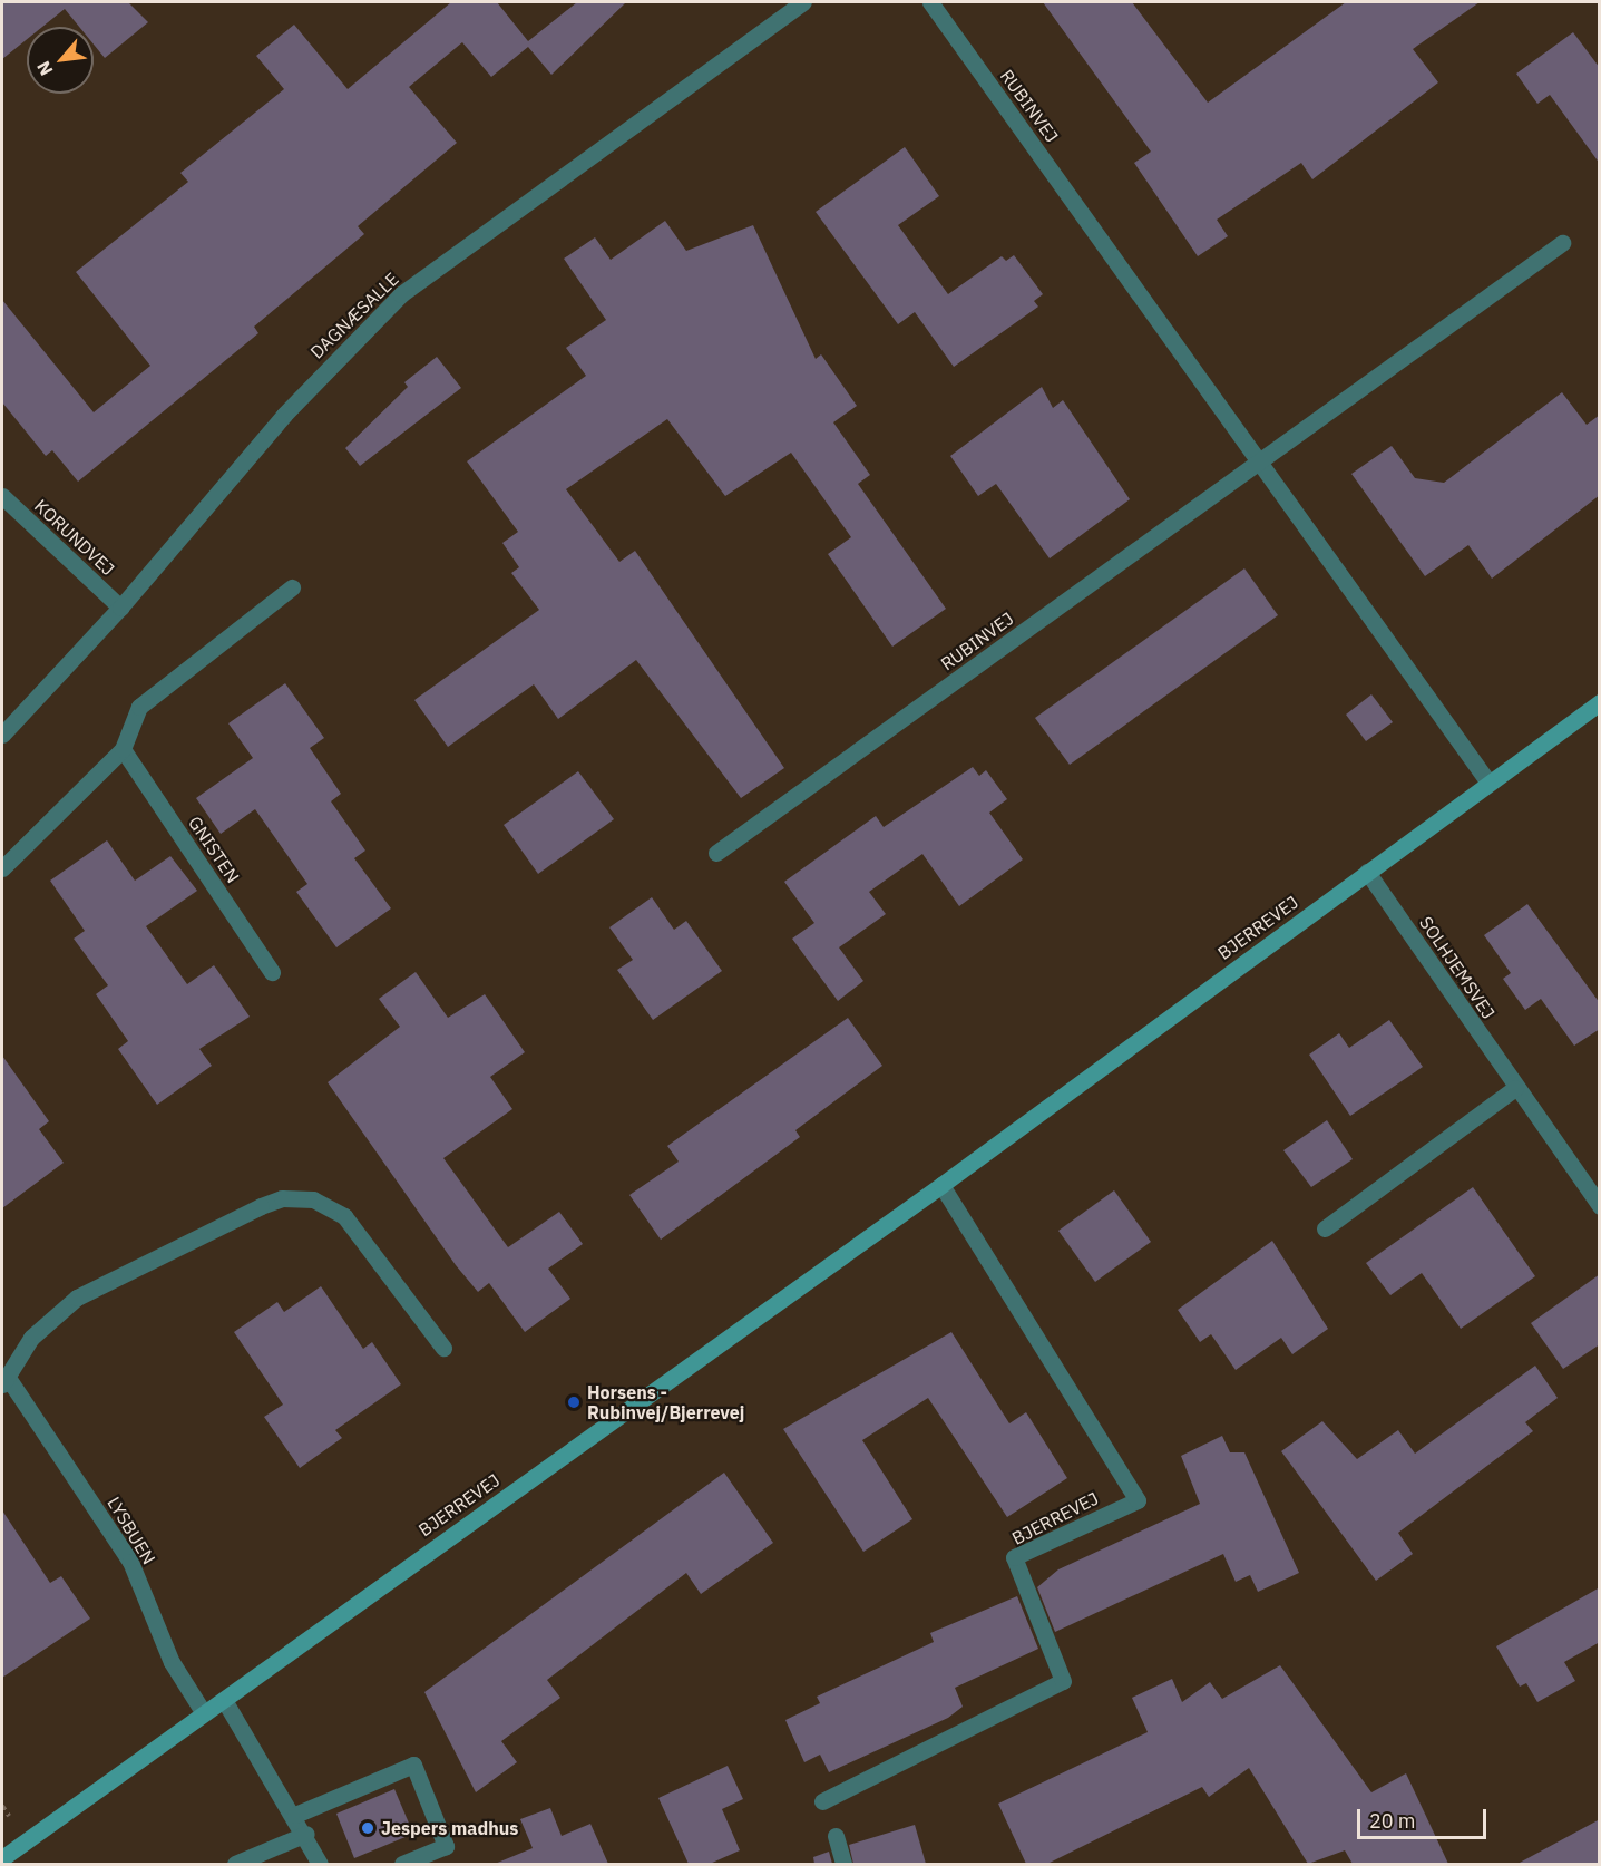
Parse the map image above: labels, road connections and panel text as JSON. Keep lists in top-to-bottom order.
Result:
{
  "streets": {
    "street": [
      "RUBINVEJ",
      "DAGNÆSALLE",
      "KORUNDVEJ",
      "GNISTEN",
      "BJERREVEJ",
      "SOLHJEMSVEJ",
      "LYSBUEN"
    ]
  },
  "crossings": [
    ["RUBINVEJ", "BJERREVEJ"],
    ["DAGNÆSALLE", "KORUNDVEJ"],
    ["BJERREVEJ", "SOLHJEMSVEJ"],
    ["BJERREVEJ", "LYSBUEN"]
  ],
  "places": ["Horsens - Rubinvej/Bjerrevej", "Jespers madhus"],
  "scale_bar": "20 m",
  "north": "bottom left"
}
